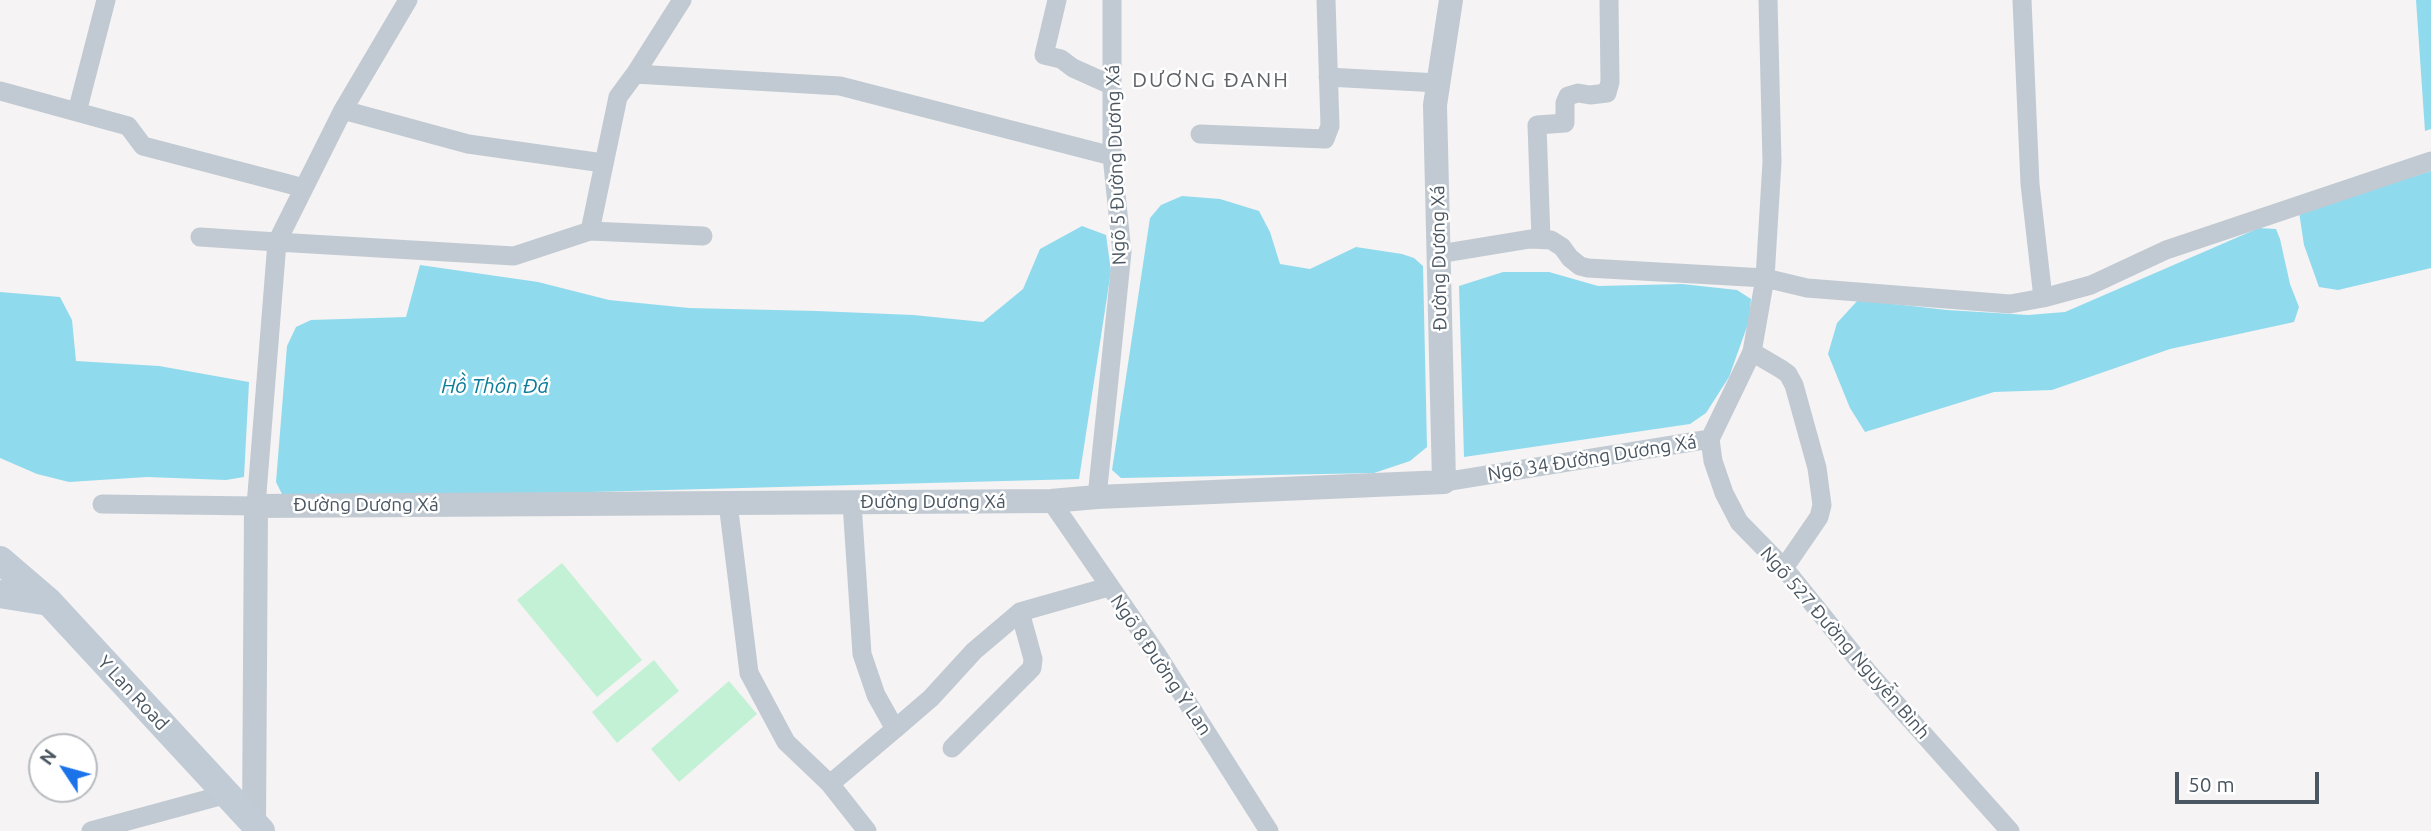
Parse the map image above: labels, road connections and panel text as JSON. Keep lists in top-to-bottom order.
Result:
{
  "streets": {
    "main road": ["Y Lan Road"],
    "street": [
      "Ngõ 5 Đường Dương Xá",
      "Đường Dương Xá",
      "Ngõ 34 Đường Dương Xá",
      "Ngõ 527 Đường Nguyễn Bình",
      "Ngõ 8 Đường Ỷ Lan"
    ]
  },
  "crossings": [
    ["Ngõ 5 Đường Dương Xá", "Đường Dương Xá"],
    ["Đường Dương Xá", "Ngõ 34 Đường Dương Xá"],
    ["Đường Dương Xá", "Ngõ 8 Đường Ỷ Lan"],
    ["Ngõ 34 Đường Dương Xá", "Ngõ 527 Đường Nguyễn Bình"]
  ],
  "districts": ["DƯƠNG ĐANH"],
  "water": ["Hồ Thôn Đá"],
  "scale_bar": "50 m",
  "north": "top left"
}
